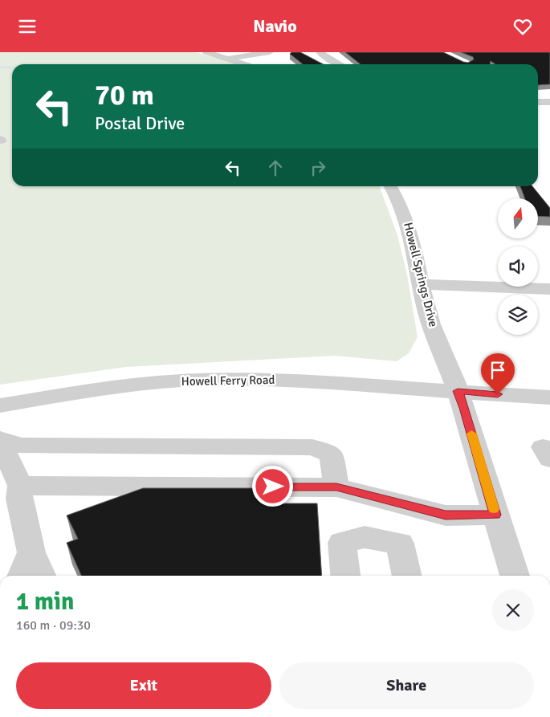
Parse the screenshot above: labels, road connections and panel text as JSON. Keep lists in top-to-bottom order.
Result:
{
  "streets": {
    "street": ["Howell Springs Drive", "Howell Ferry Road"]
  },
  "crossings": [
    ["Howell Springs Drive", "Howell Ferry Road"]
  ],
  "north": "top",
  "page": {
    "header": "Navio",
    "turn": ["70 m", "Postal Drive"],
    "heading": ["1 min", "160 m · 09:30"],
    "buttons": ["Exit", "Share"]
  }
}
